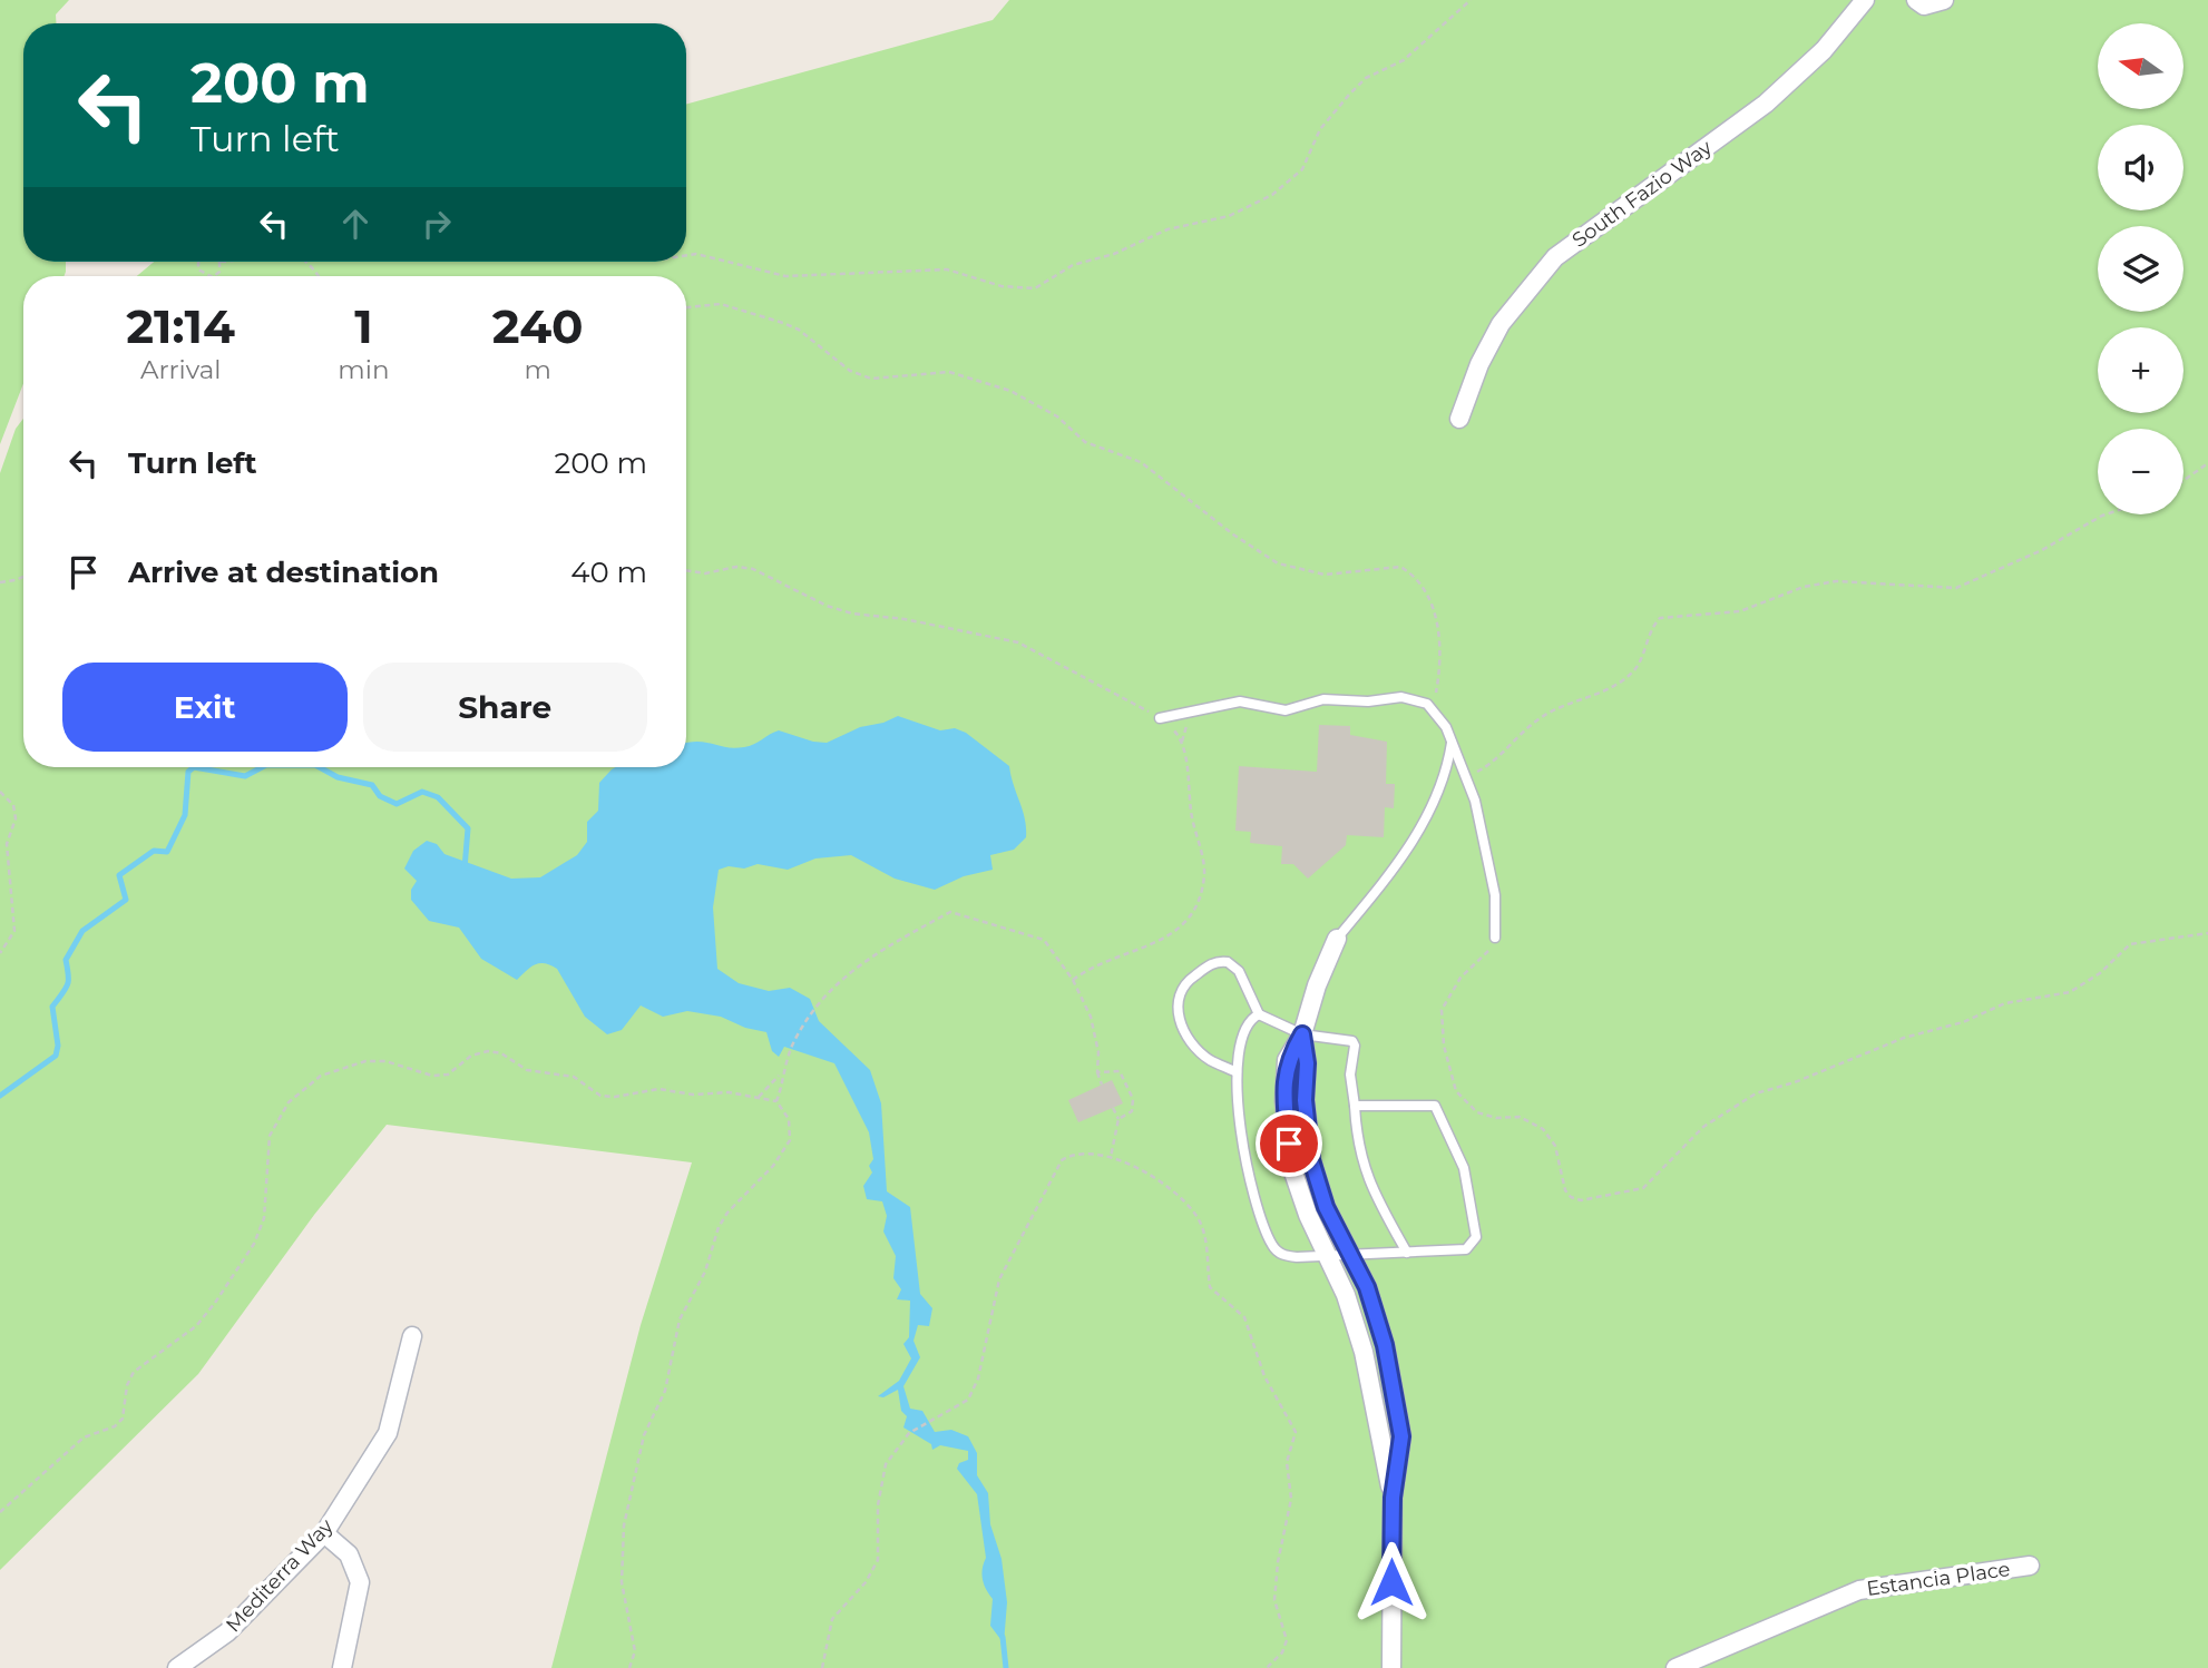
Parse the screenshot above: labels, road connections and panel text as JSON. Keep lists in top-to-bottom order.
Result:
{
  "streets": {
    "street": ["South Fazio Way", "Mediterra Way", "Estancia Place"]
  },
  "north": "left",
  "page": {
    "map_buttons": ["+", "−"],
    "turn": ["200 m", "Turn left"],
    "eta": [
      "21:14",
      "Arrival",
      "1",
      "min",
      "240",
      "m"
    ],
    "list": [
      {
        "name": "Turn left",
        "value": "200 m"
      },
      {
        "name": "Arrive at destination",
        "value": "40 m"
      }
    ],
    "buttons": ["Exit", "Share"]
  }
}
